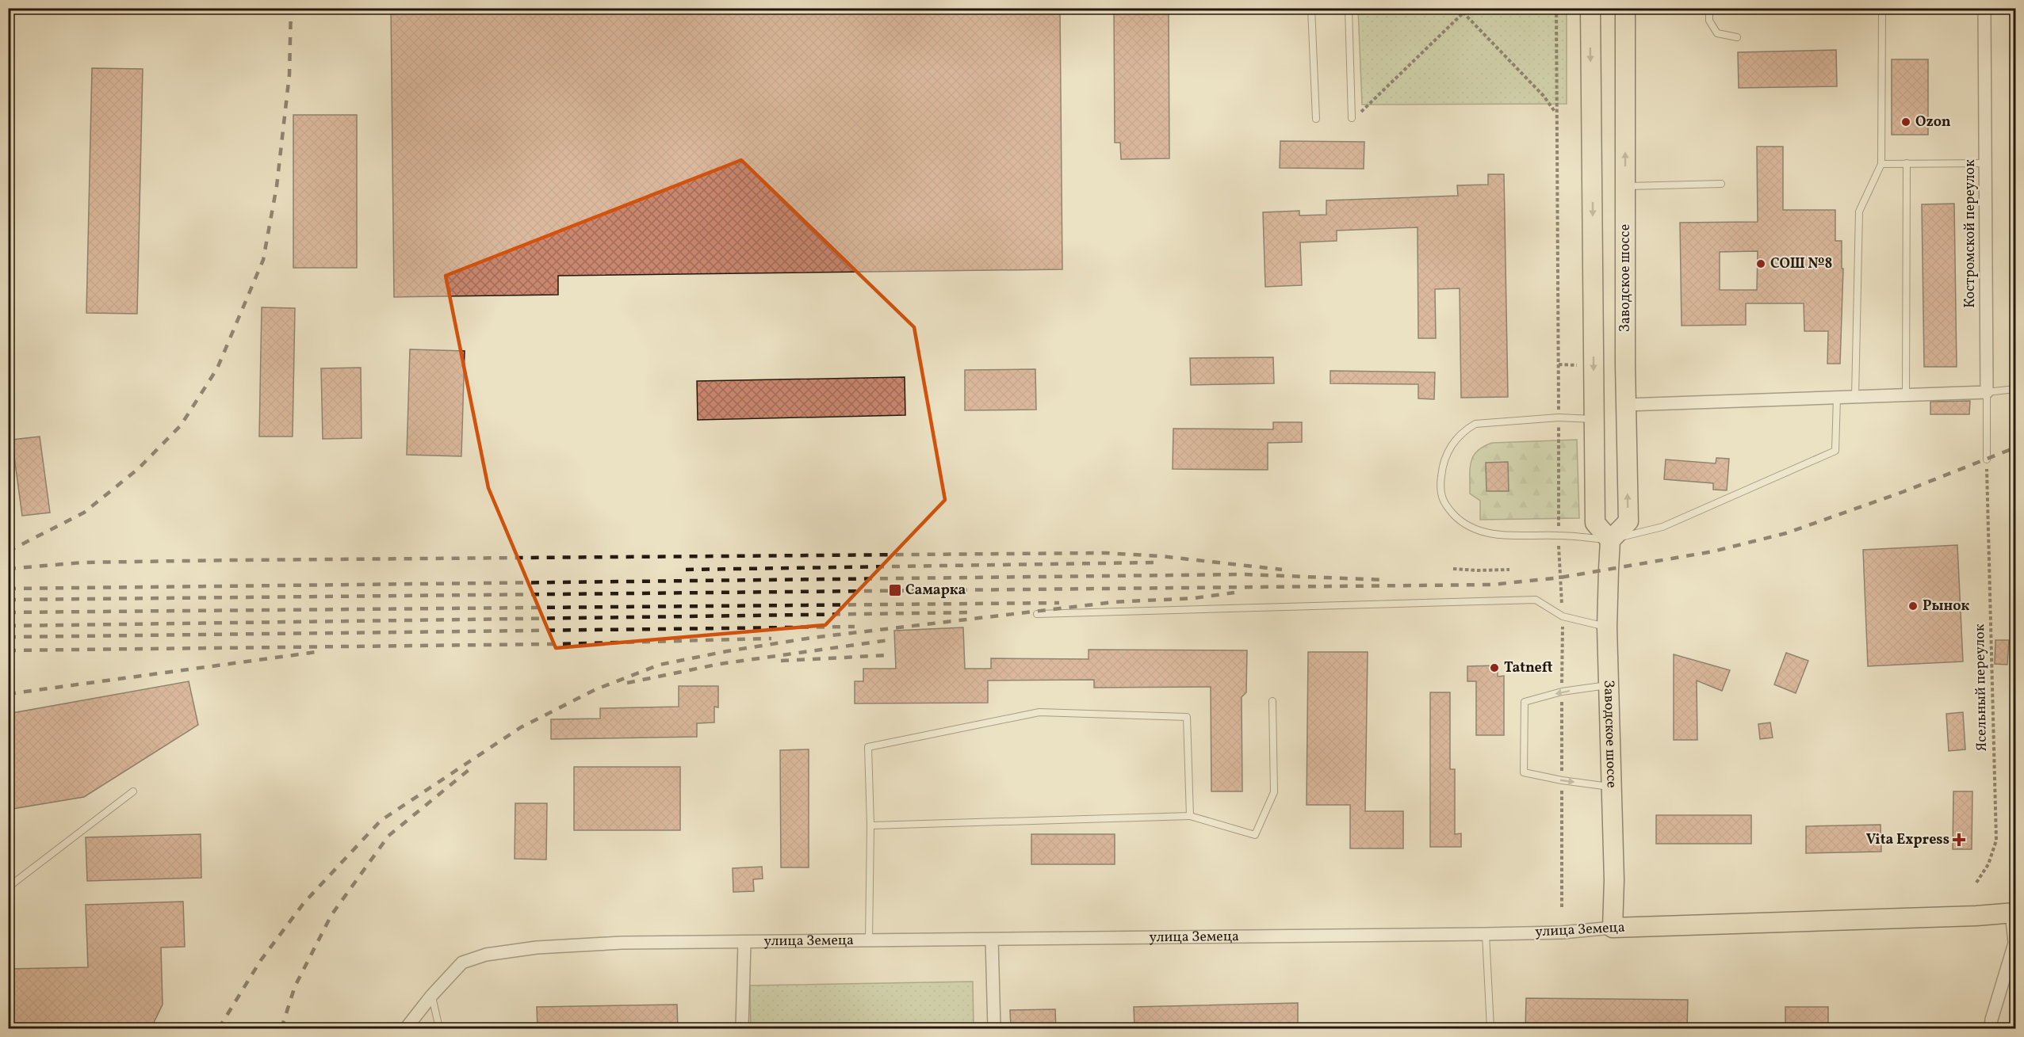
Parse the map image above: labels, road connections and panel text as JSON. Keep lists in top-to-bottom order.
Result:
{
  "streets": {
    "main road": ["Заводское шоссе", "улица Земеца"],
    "street": ["Костромской переулок"],
    "path": ["Ясельный переулок"]
  },
  "crossings": [
    ["Костромской переулок", "Ясельный переулок"],
    ["Заводское шоссе", "улица Земеца"]
  ],
  "places": {
    "other": [
      "Ozon",
      "СОШ №8",
      "Рынок",
      "Tatneft"
    ],
    "transit": ["Самарка"],
    "health": ["Vita Express"]
  }
}
